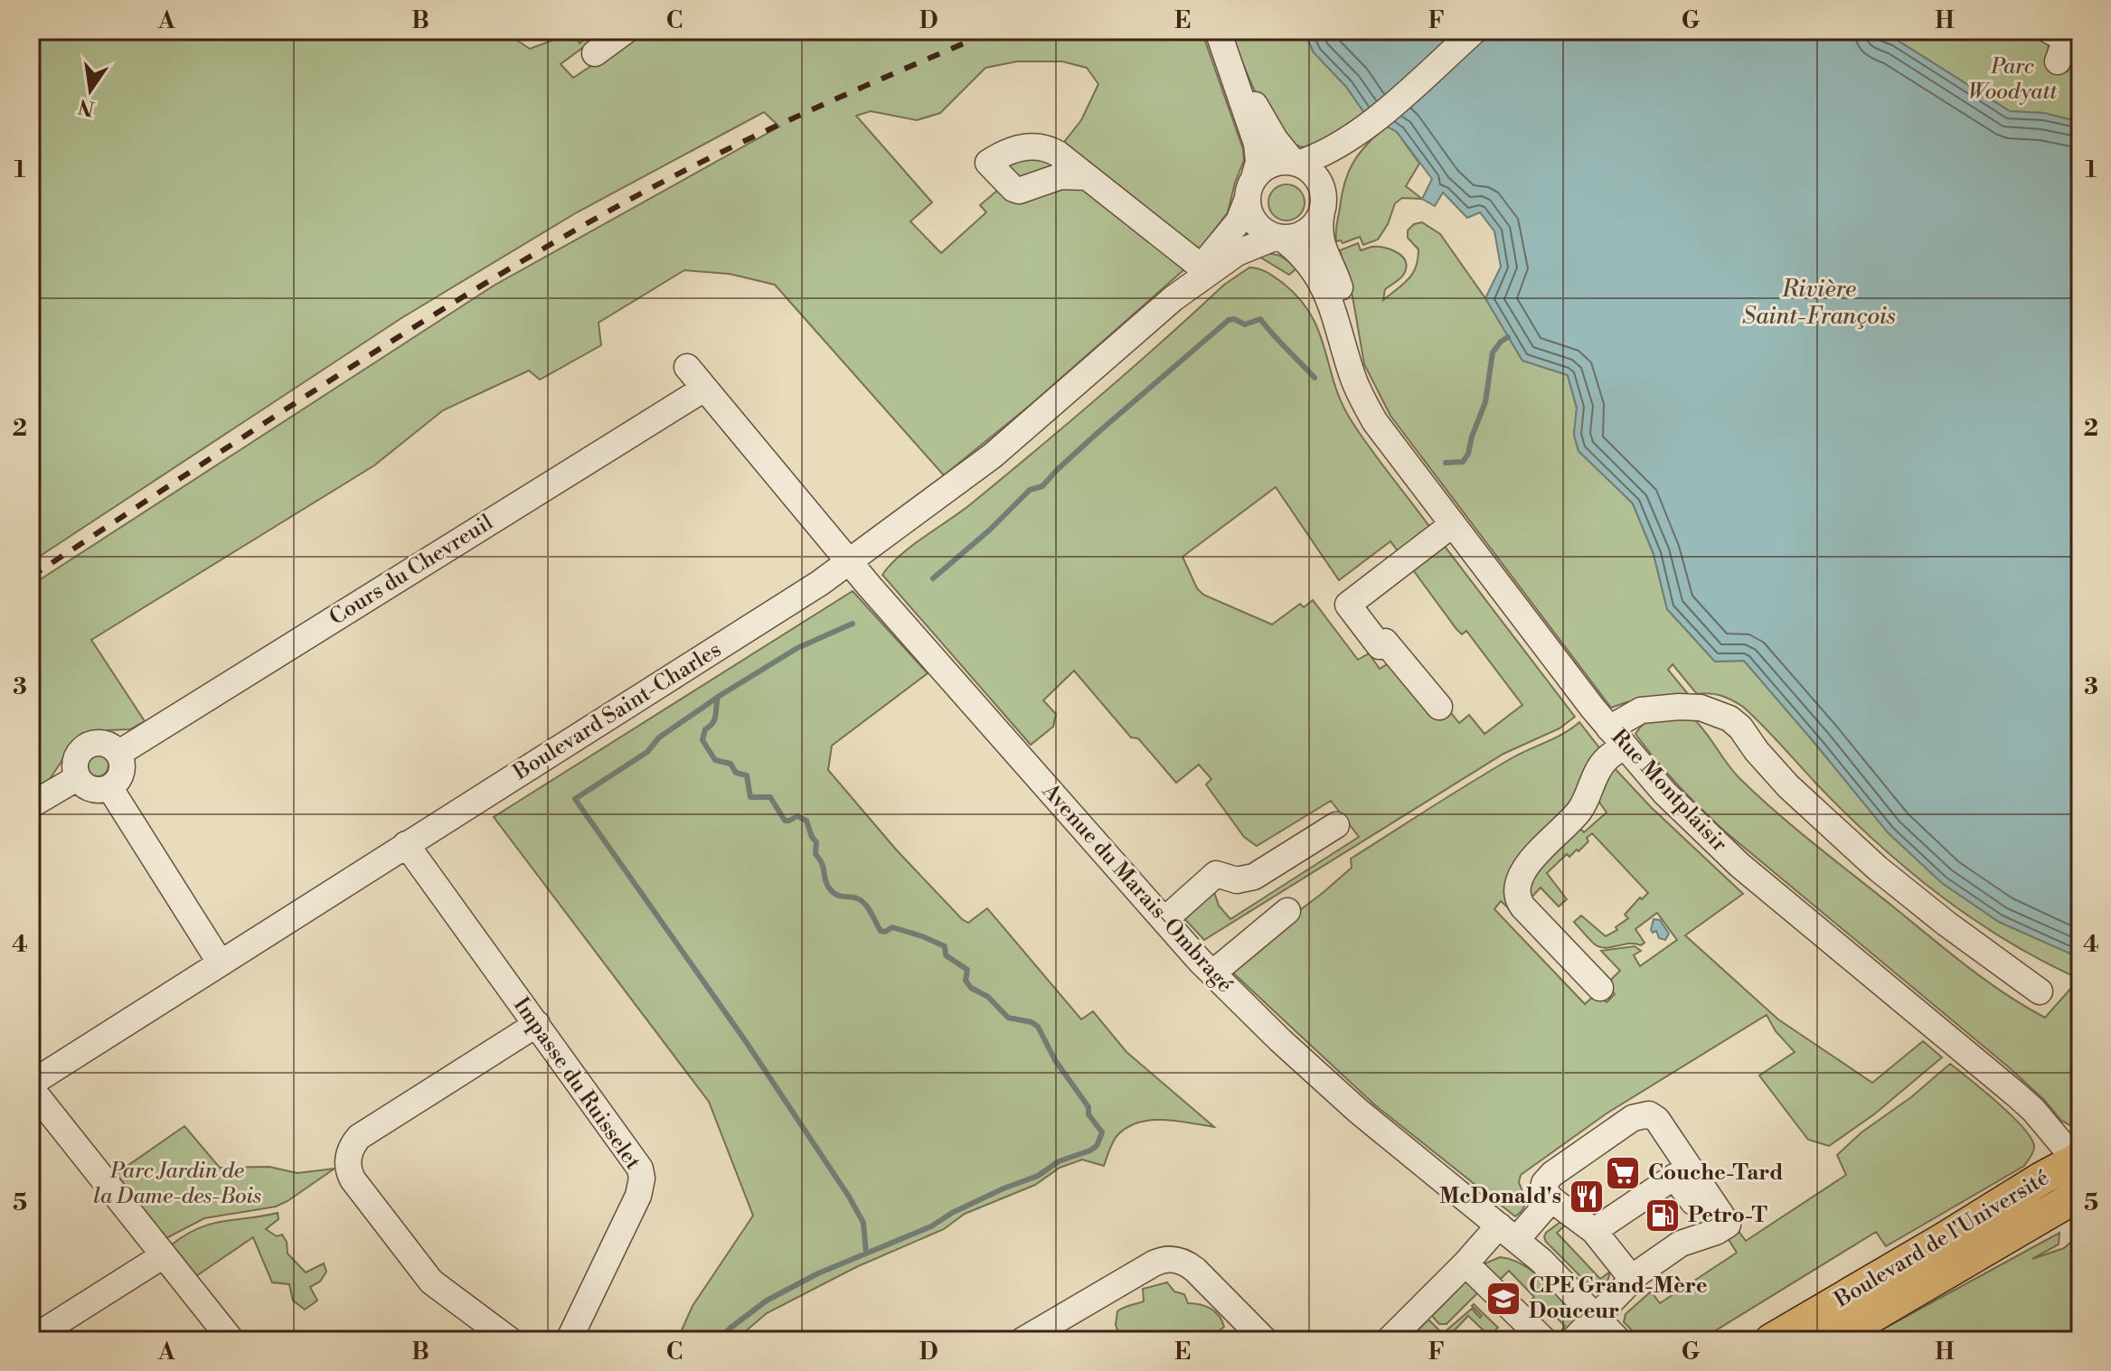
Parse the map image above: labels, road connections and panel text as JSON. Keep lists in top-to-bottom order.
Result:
{
  "streets": {
    "main road": ["Boulevard de l'Université"],
    "street": [
      "Cours du Chevreuil",
      "Boulevard Saint-Charles",
      "Rue Montplaisir",
      "Avenue du Marais-Ombragé",
      "Impasse du Ruisselet"
    ]
  },
  "crossings": [
    ["Cours du Chevreuil", "Avenue du Marais-Ombragé"],
    ["Boulevard Saint-Charles", "Rue Montplaisir"],
    ["Boulevard Saint-Charles", "Avenue du Marais-Ombragé"],
    ["Boulevard Saint-Charles", "Impasse du Ruisselet"],
    ["Rue Montplaisir", "Boulevard de l'Université"]
  ],
  "water": ["Rivière Saint-François"],
  "parks": ["Parc Woodyatt", "Parc Jardin de la Dame-des-Bois"],
  "places": {
    "supermarket": ["Couche-Tard"],
    "restaurant": ["McDonald's"],
    "fuel station": ["Petro-T"],
    "school or university": ["CPE Grand-Mère Douceur"]
  },
  "north": "bottom",
  "grid": {
    "columns": [
      "A",
      "B",
      "C",
      "D",
      "E",
      "F",
      "G",
      "H"
    ],
    "rows": [
      "1",
      "2",
      "3",
      "4",
      "5"
    ]
  }
}
